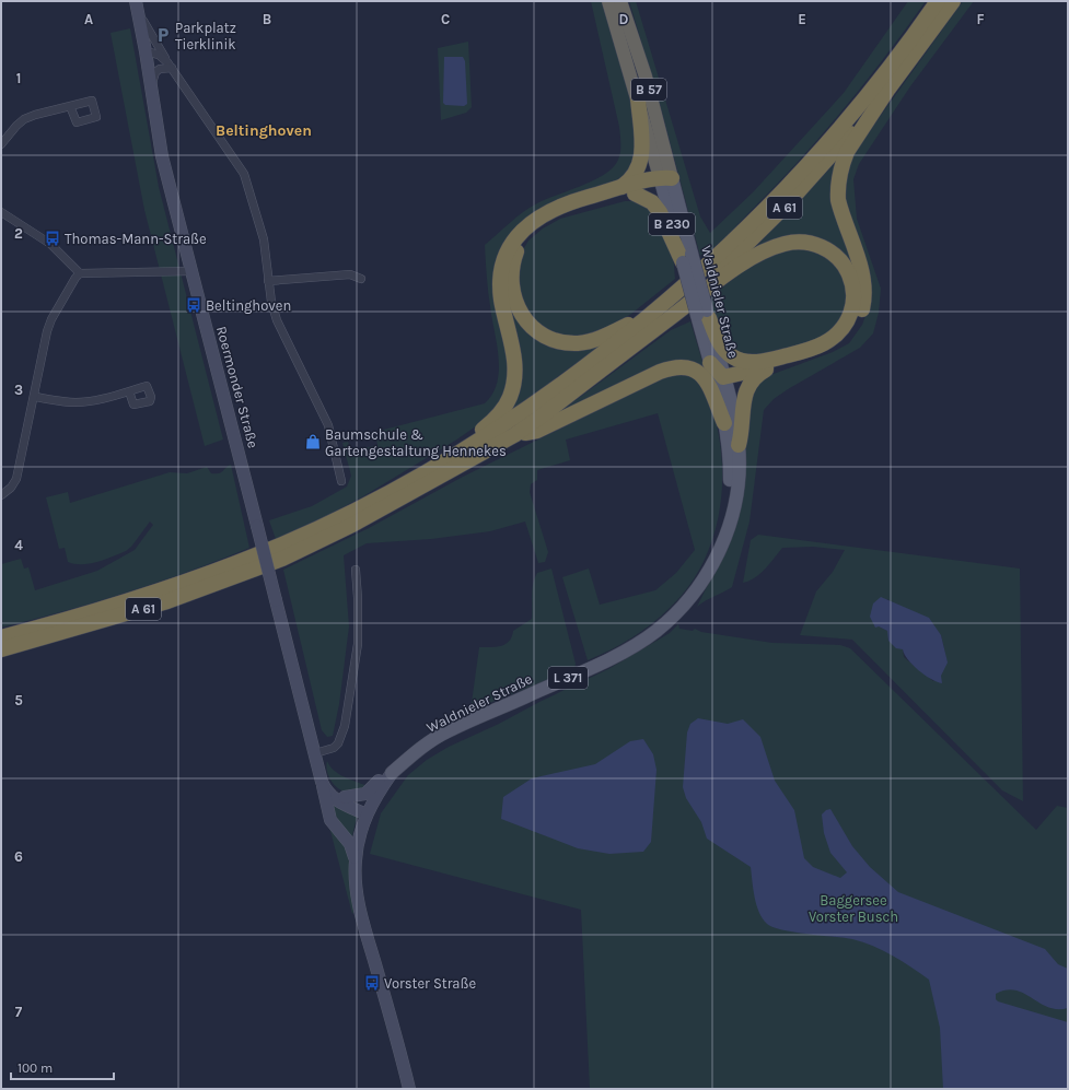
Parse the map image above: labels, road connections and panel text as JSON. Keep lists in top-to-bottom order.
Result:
{
  "streets": {
    "highway": ["B 57", "A 61", "Waldnieler Straße"],
    "main road": ["B 230", "Roermonder Straße", "L 371"]
  },
  "crossings": [
    ["A 61", "Waldnieler Straße"],
    ["Waldnieler Straße", "Roermonder Straße"],
    ["Waldnieler Straße", "L 371"]
  ],
  "districts": ["Beltinghoven"],
  "parks": ["Baggersee Vorster Busch"],
  "places": {
    "parking": ["Parkplatz Tierklinik"],
    "bus stop": ["Thomas-Mann-Straße", "Beltinghoven", "Vorster Straße"],
    "shop": ["Baumschule & Gartengestaltung Hennekes"]
  },
  "scale_bar": "100 m",
  "grid": {
    "columns": [
      "A",
      "B",
      "C",
      "D",
      "E",
      "F"
    ],
    "rows": [
      "1",
      "2",
      "3",
      "4",
      "5",
      "6",
      "7"
    ]
  }
}
